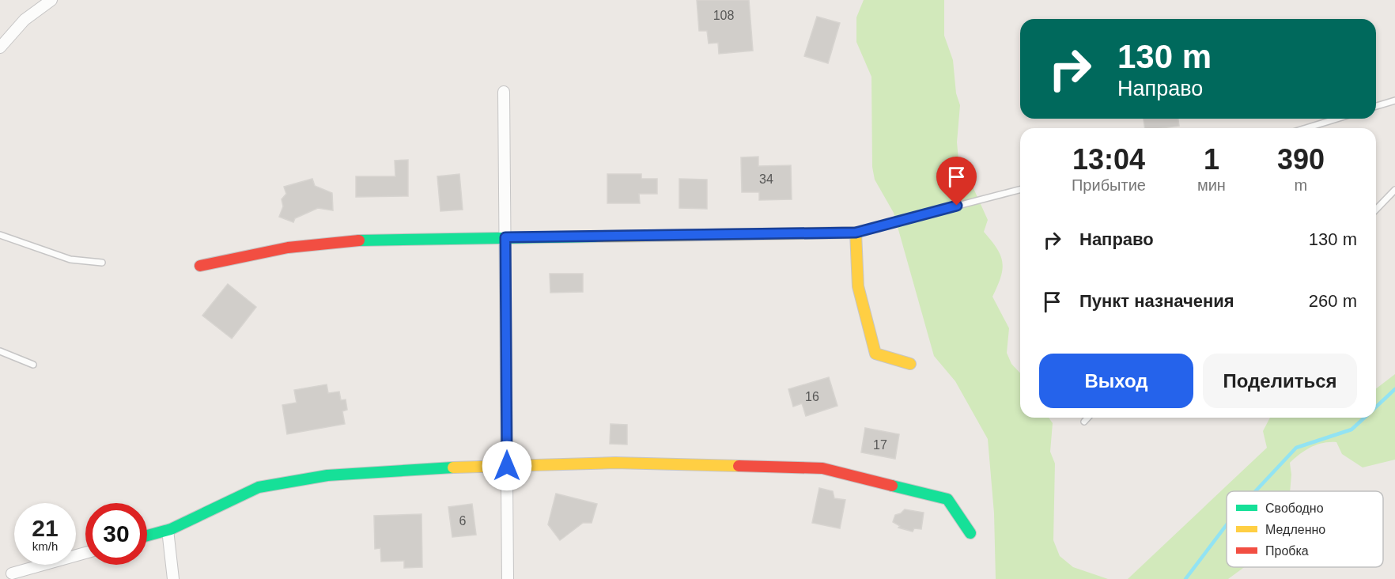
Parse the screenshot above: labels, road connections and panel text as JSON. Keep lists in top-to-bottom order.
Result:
{
  "house_numbers": [
    "108",
    "34",
    "16",
    "17",
    "6"
  ],
  "legend": ["Свободно", "Медленно", "Пробка"],
  "page": {
    "turn": ["130 m", "Направо"],
    "eta": [
      "13:04",
      "Прибытие",
      "1",
      "мин",
      "390",
      "m"
    ],
    "list": [
      {
        "name": "Направо",
        "value": "130 m"
      },
      {
        "name": "Пункт назначения",
        "value": "260 m"
      }
    ],
    "buttons": ["Выход", "Поделиться"],
    "speed": "21 km/h",
    "limit": "30"
  }
}
